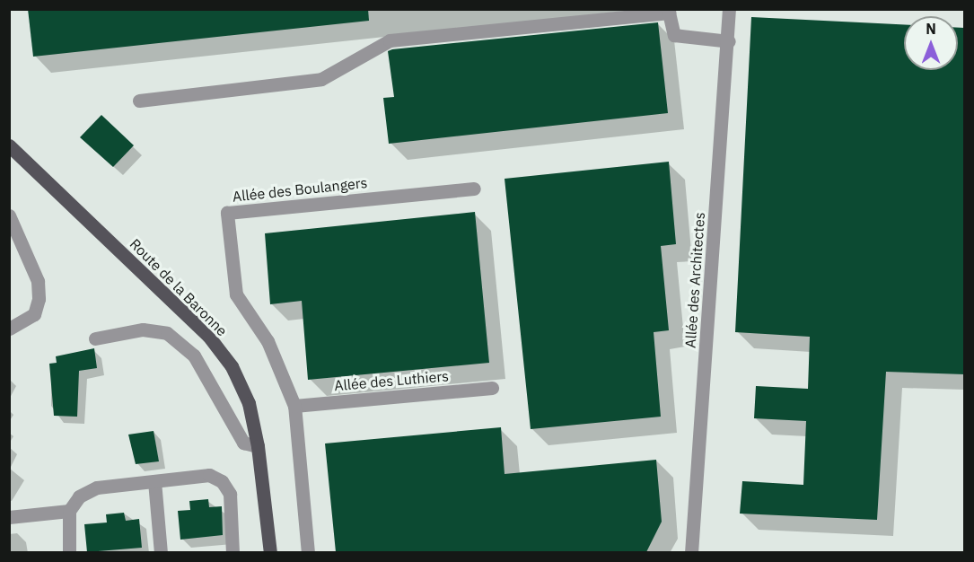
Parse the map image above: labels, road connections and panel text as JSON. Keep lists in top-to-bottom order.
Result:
{
  "streets": {
    "main road": ["Route de la Baronne"],
    "lane": ["Allée des Boulangers", "Allée des Architectes", "Allée des Luthiers"]
  },
  "crossings": [
    ["Allée des Boulangers", "Allée des Luthiers"]
  ],
  "north": "top"
}
